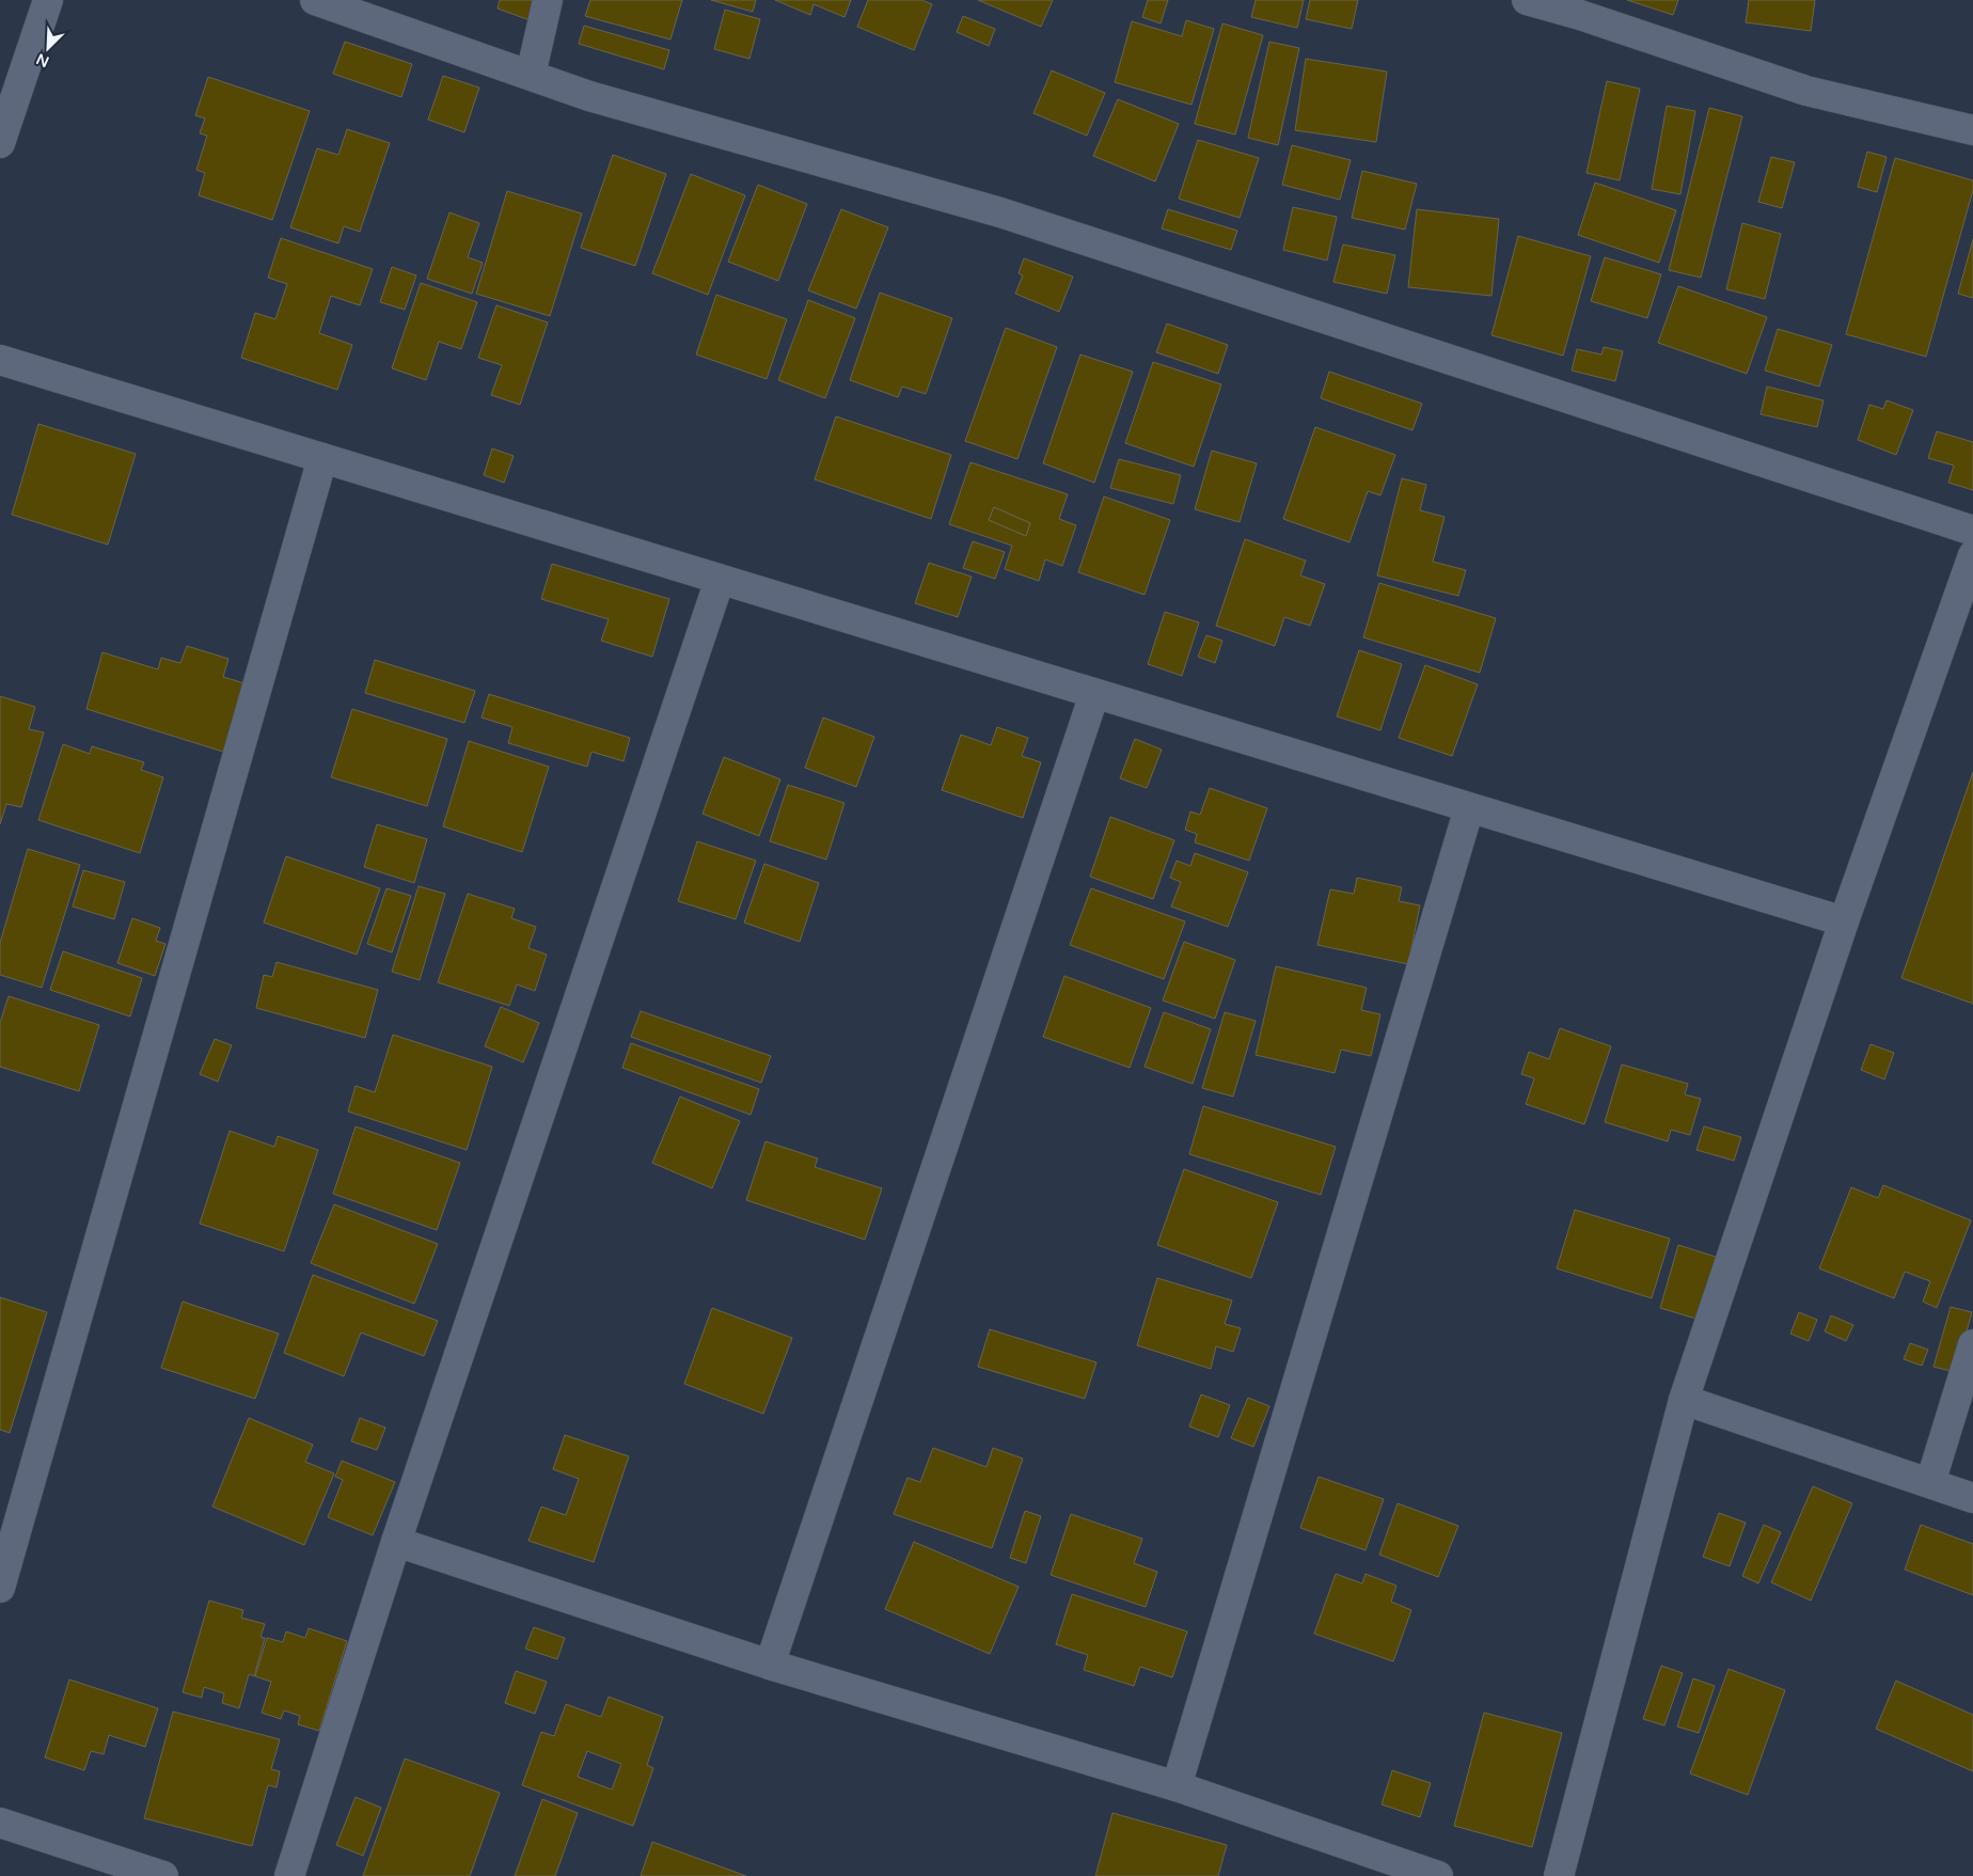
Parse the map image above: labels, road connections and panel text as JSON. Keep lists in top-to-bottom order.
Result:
{
  "north": "bottom left"
}
